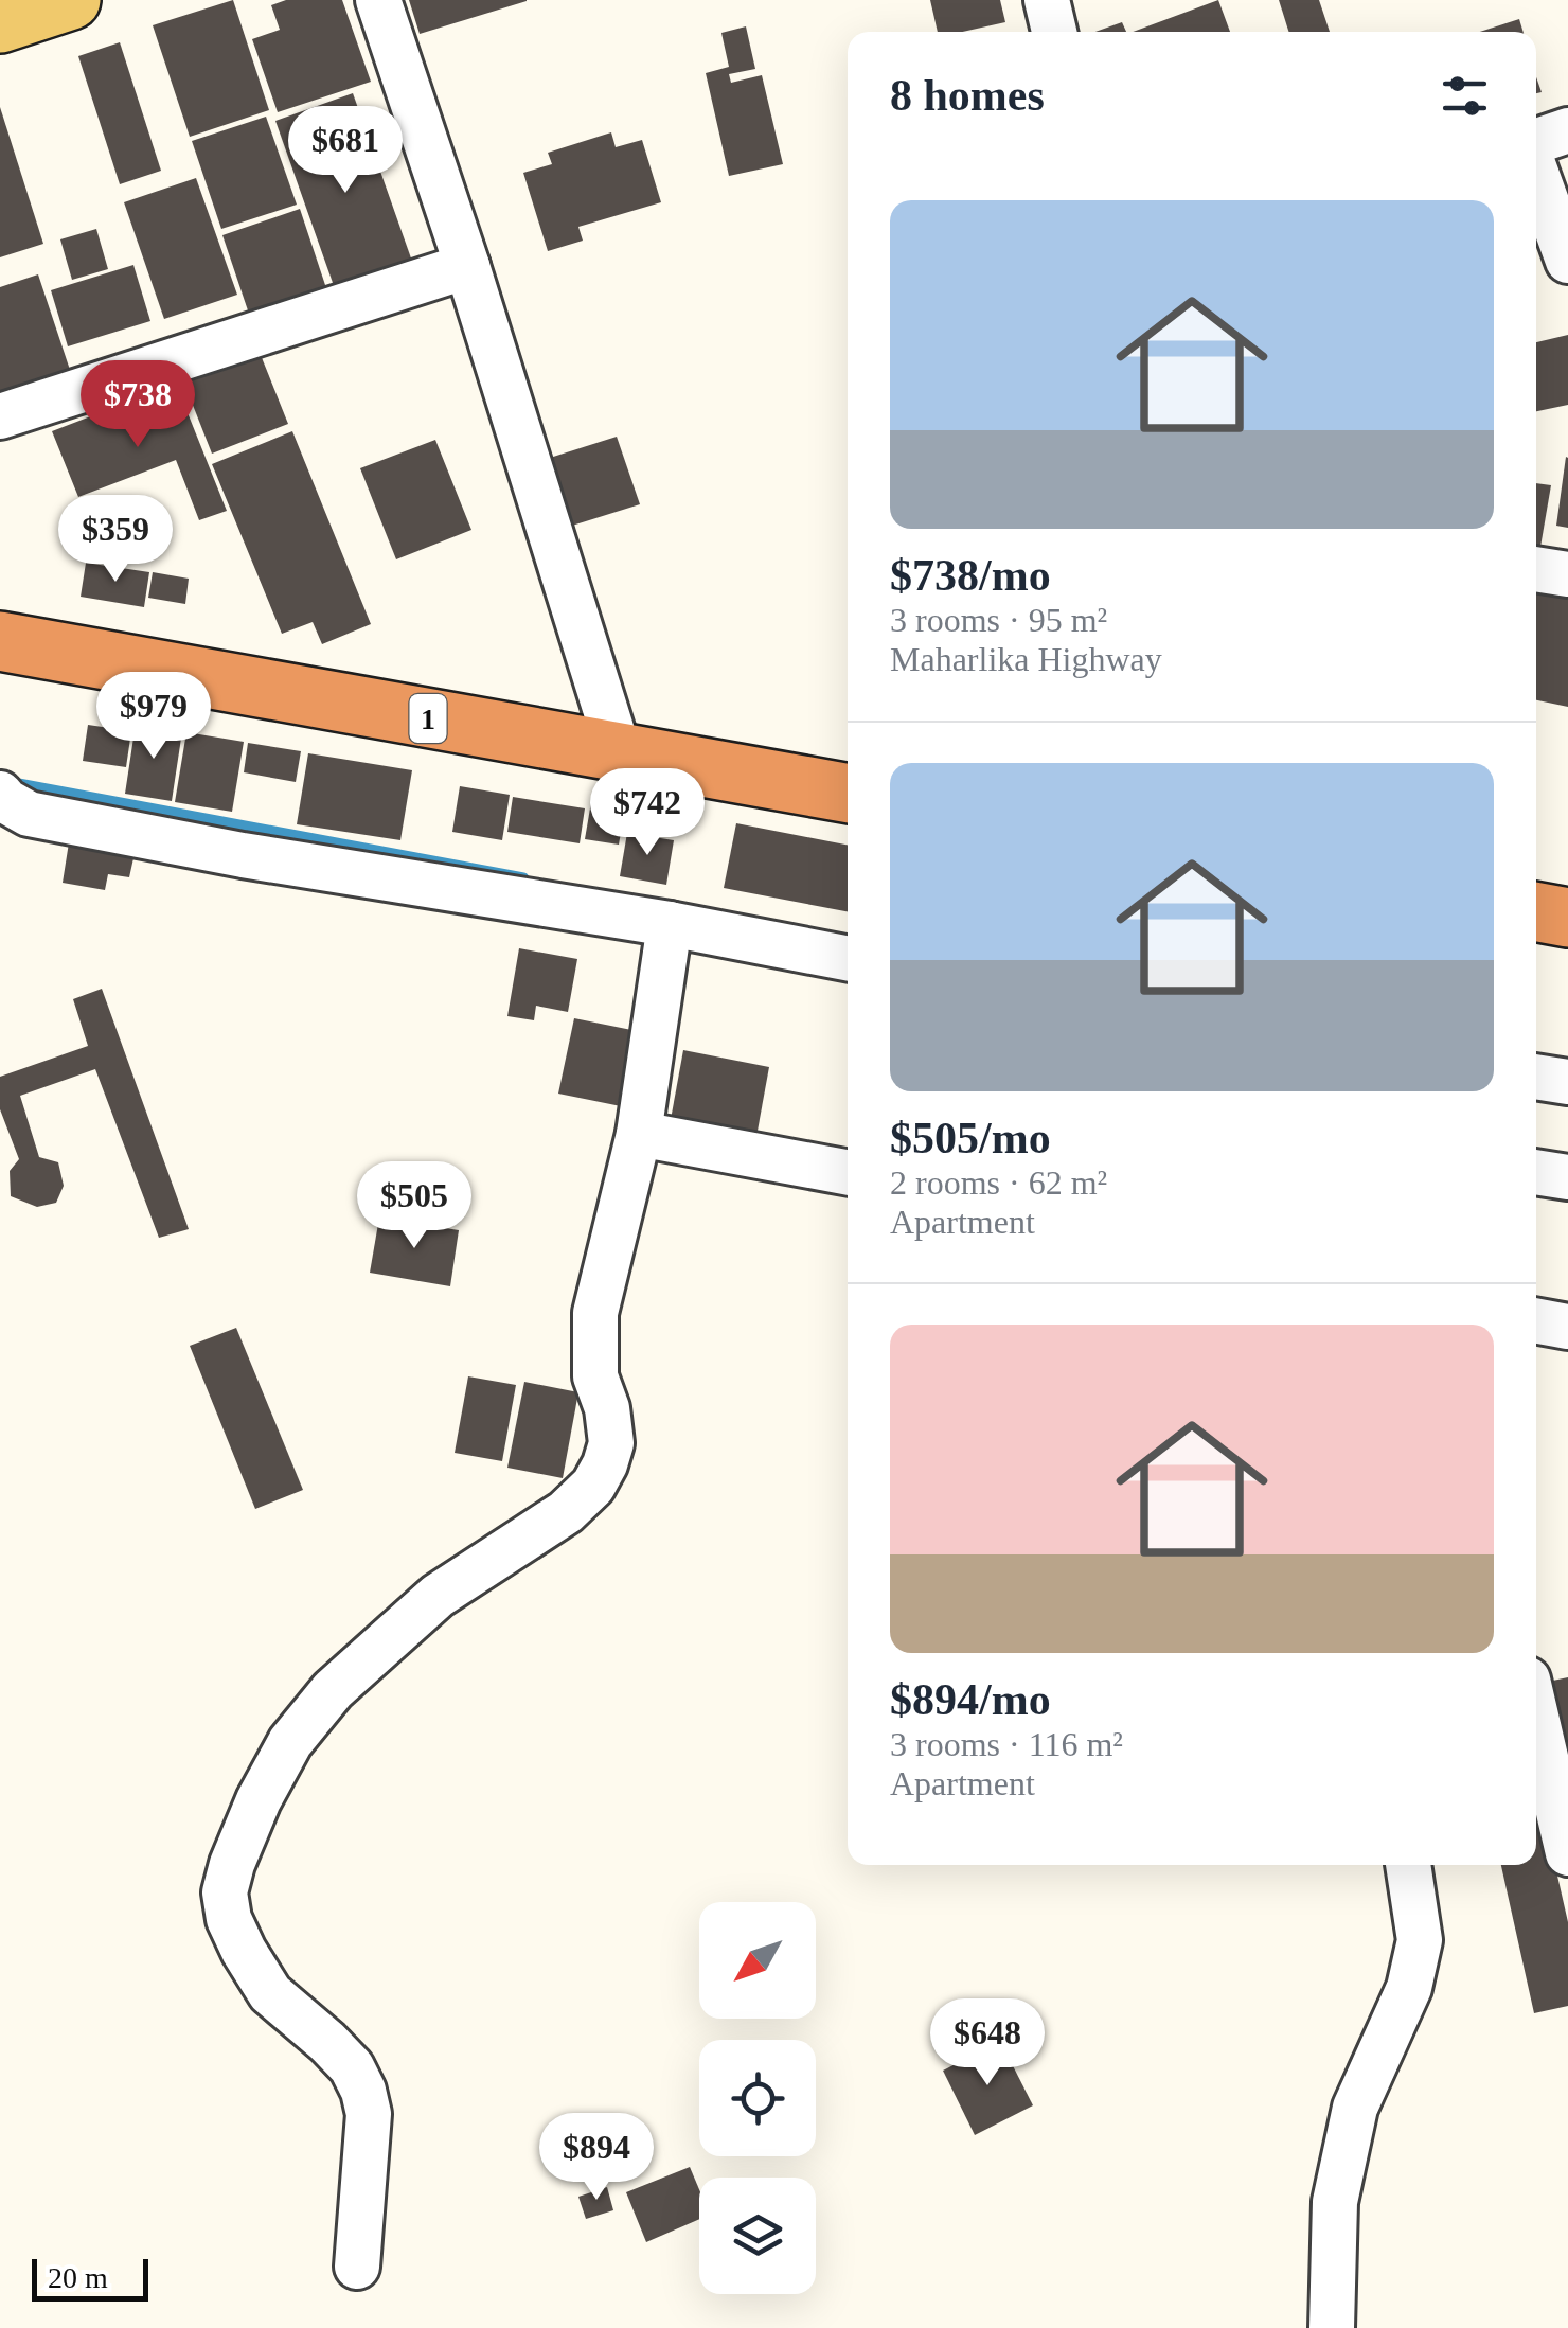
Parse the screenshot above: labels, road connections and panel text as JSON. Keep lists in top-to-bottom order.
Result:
{
  "streets": {
    "highway": ["1"]
  },
  "scale_bar": "20 m",
  "north": "bottom left",
  "page": {
    "heading": "8 homes",
    "price": [
      "$681",
      "$738",
      "$359",
      "$979",
      "$742",
      "$505",
      "$648",
      "$894"
    ],
    "list": [
      {
        "name": "$738/mo",
        "note": "3 rooms · 95 m² · Maharlika Highway"
      },
      {
        "name": "$505/mo",
        "note": "2 rooms · 62 m² · Apartment"
      },
      {
        "name": "$894/mo",
        "note": "3 rooms · 116 m² · Apartment"
      }
    ],
    "scale": "20 m"
  }
}
